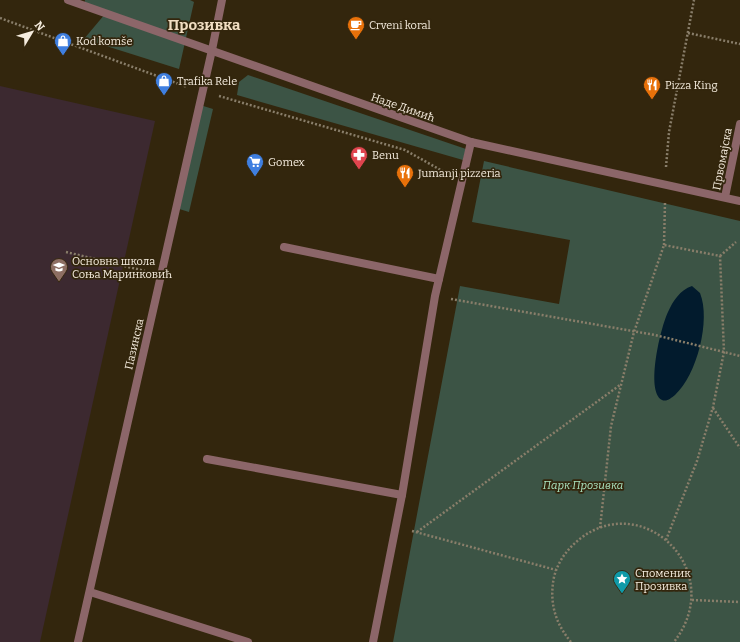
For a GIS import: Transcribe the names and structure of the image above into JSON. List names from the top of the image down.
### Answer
{
  "streets": {
    "street": ["Наде Димић", "Првомајска", "Пазинска"]
  },
  "crossings": [
    ["Наде Димић", "Првомајска"],
    ["Наде Димић", "Пазинска"]
  ],
  "districts": ["Прозивка"],
  "parks": ["Парк Прозивка"],
  "places": {
    "cafe": ["Crveni koral"],
    "shop": ["Kod komše", "Trafika Rele"],
    "restaurant": ["Pizza King", "Jumanji pizzeria"],
    "pharmacy": ["Benu"],
    "supermarket": ["Gomex"],
    "school or university": ["Основна школа Соња Маринковић"],
    "place": ["Споменик Прозивка"]
  },
  "north": "top right"
}
